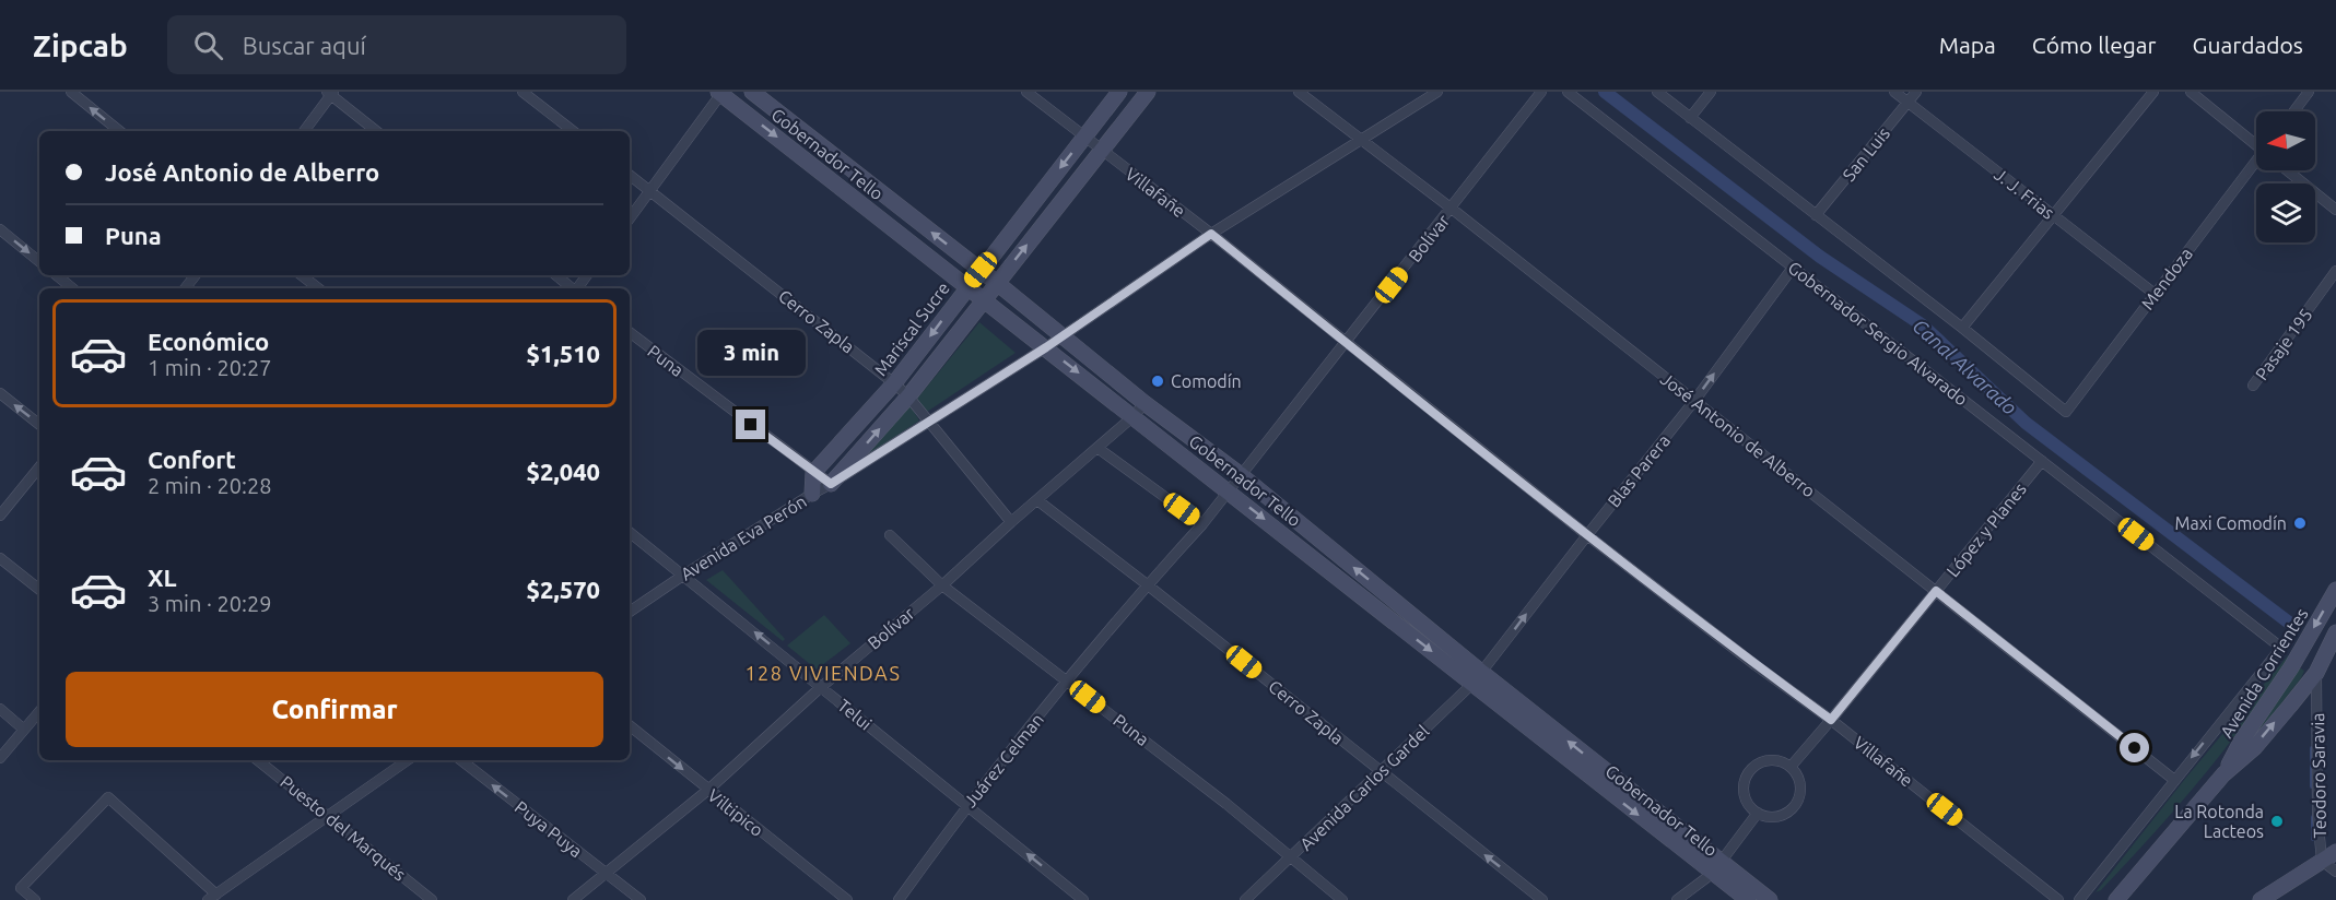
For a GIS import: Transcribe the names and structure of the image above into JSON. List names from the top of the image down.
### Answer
{
  "streets": {
    "street": [
      "Gobernador Tello",
      "San Luis",
      "Villafañe",
      "J. J. Frias",
      "Bolívar",
      "Mendoza",
      "Cerro Zapla",
      "Mariscal Sucre",
      "Gobernador Sergio Alvarado",
      "Pasaje 195",
      "Puna",
      "José Antonio de Alberro",
      "Blas Parera",
      "López y Planes",
      "Avenida Eva Perón",
      "Avenida Corrientes",
      "Telui",
      "Juárez Celman",
      "Teodoro Saravia",
      "Avenida Carlos Gardel",
      "Viltipico",
      "Puesto del Marqués",
      "Puya Puya"
    ]
  },
  "crossings": [
    ["Gobernador Tello", "Bolívar"],
    ["Gobernador Tello", "Mariscal Sucre"],
    ["Gobernador Tello", "Blas Parera"],
    ["Gobernador Tello", "Avenida Eva Perón"],
    ["Gobernador Tello", "Juárez Celman"],
    ["Gobernador Tello", "Avenida Carlos Gardel"],
    ["San Luis", "J. J. Frias"],
    ["Villafañe", "Bolívar"],
    ["Villafañe", "Mariscal Sucre"],
    ["Villafañe", "Blas Parera"],
    ["Villafañe", "López y Planes"],
    ["Villafañe", "Avenida Eva Perón"],
    ["J. J. Frias", "Mendoza"],
    ["Bolívar", "Cerro Zapla"],
    ["Bolívar", "Puna"],
    ["Bolívar", "José Antonio de Alberro"],
    ["Bolívar", "Telui"],
    ["Bolívar", "Juárez Celman"],
    ["Bolívar", "Viltipico"],
    ["Bolívar", "Puya Puya"],
    ["Cerro Zapla", "Mariscal Sucre"],
    ["Cerro Zapla", "Avenida Eva Perón"],
    ["Cerro Zapla", "Juárez Celman"],
    ["Cerro Zapla", "Avenida Carlos Gardel"],
    ["Mariscal Sucre", "Puna"],
    ["Gobernador Sergio Alvarado", "Blas Parera"],
    ["Gobernador Sergio Alvarado", "López y Planes"],
    ["Puna", "Avenida Eva Perón"],
    ["Puna", "Juárez Celman"],
    ["Puna", "Avenida Carlos Gardel"],
    ["José Antonio de Alberro", "Blas Parera"],
    ["José Antonio de Alberro", "López y Planes"],
    ["José Antonio de Alberro", "Avenida Eva Perón"],
    ["Blas Parera", "Avenida Carlos Gardel"],
    ["Avenida Eva Perón", "Telui"],
    ["Avenida Corrientes", "Teodoro Saravia"],
    ["Telui", "Juárez Celman"]
  ],
  "one_way": [
    "Blas Parera",
    "Telui",
    "Viltipico",
    "Puya Puya"
  ],
  "districts": ["128 VIVIENDAS"],
  "water": ["Canal Alvarado"],
  "places": ["Comodín", "Maxi Comodín", "La Rotonda Lacteos"],
  "north": "left",
  "page": {
    "header": "Zipcab",
    "search": "Buscar aquí",
    "nav": ["Mapa", "Cómo llegar", "Guardados"],
    "banner": ["José Antonio de Alberro", "Puna"],
    "list": [
      {
        "name": "Económico",
        "note": "1 min · 20:27",
        "value": "$1,510"
      },
      {
        "name": "Confort",
        "note": "2 min · 20:28",
        "value": "$2,040"
      },
      {
        "name": "XL",
        "note": "3 min · 20:29",
        "value": "$2,570"
      }
    ],
    "bubble": "3 min",
    "buttons": "Confirmar"
  }
}
